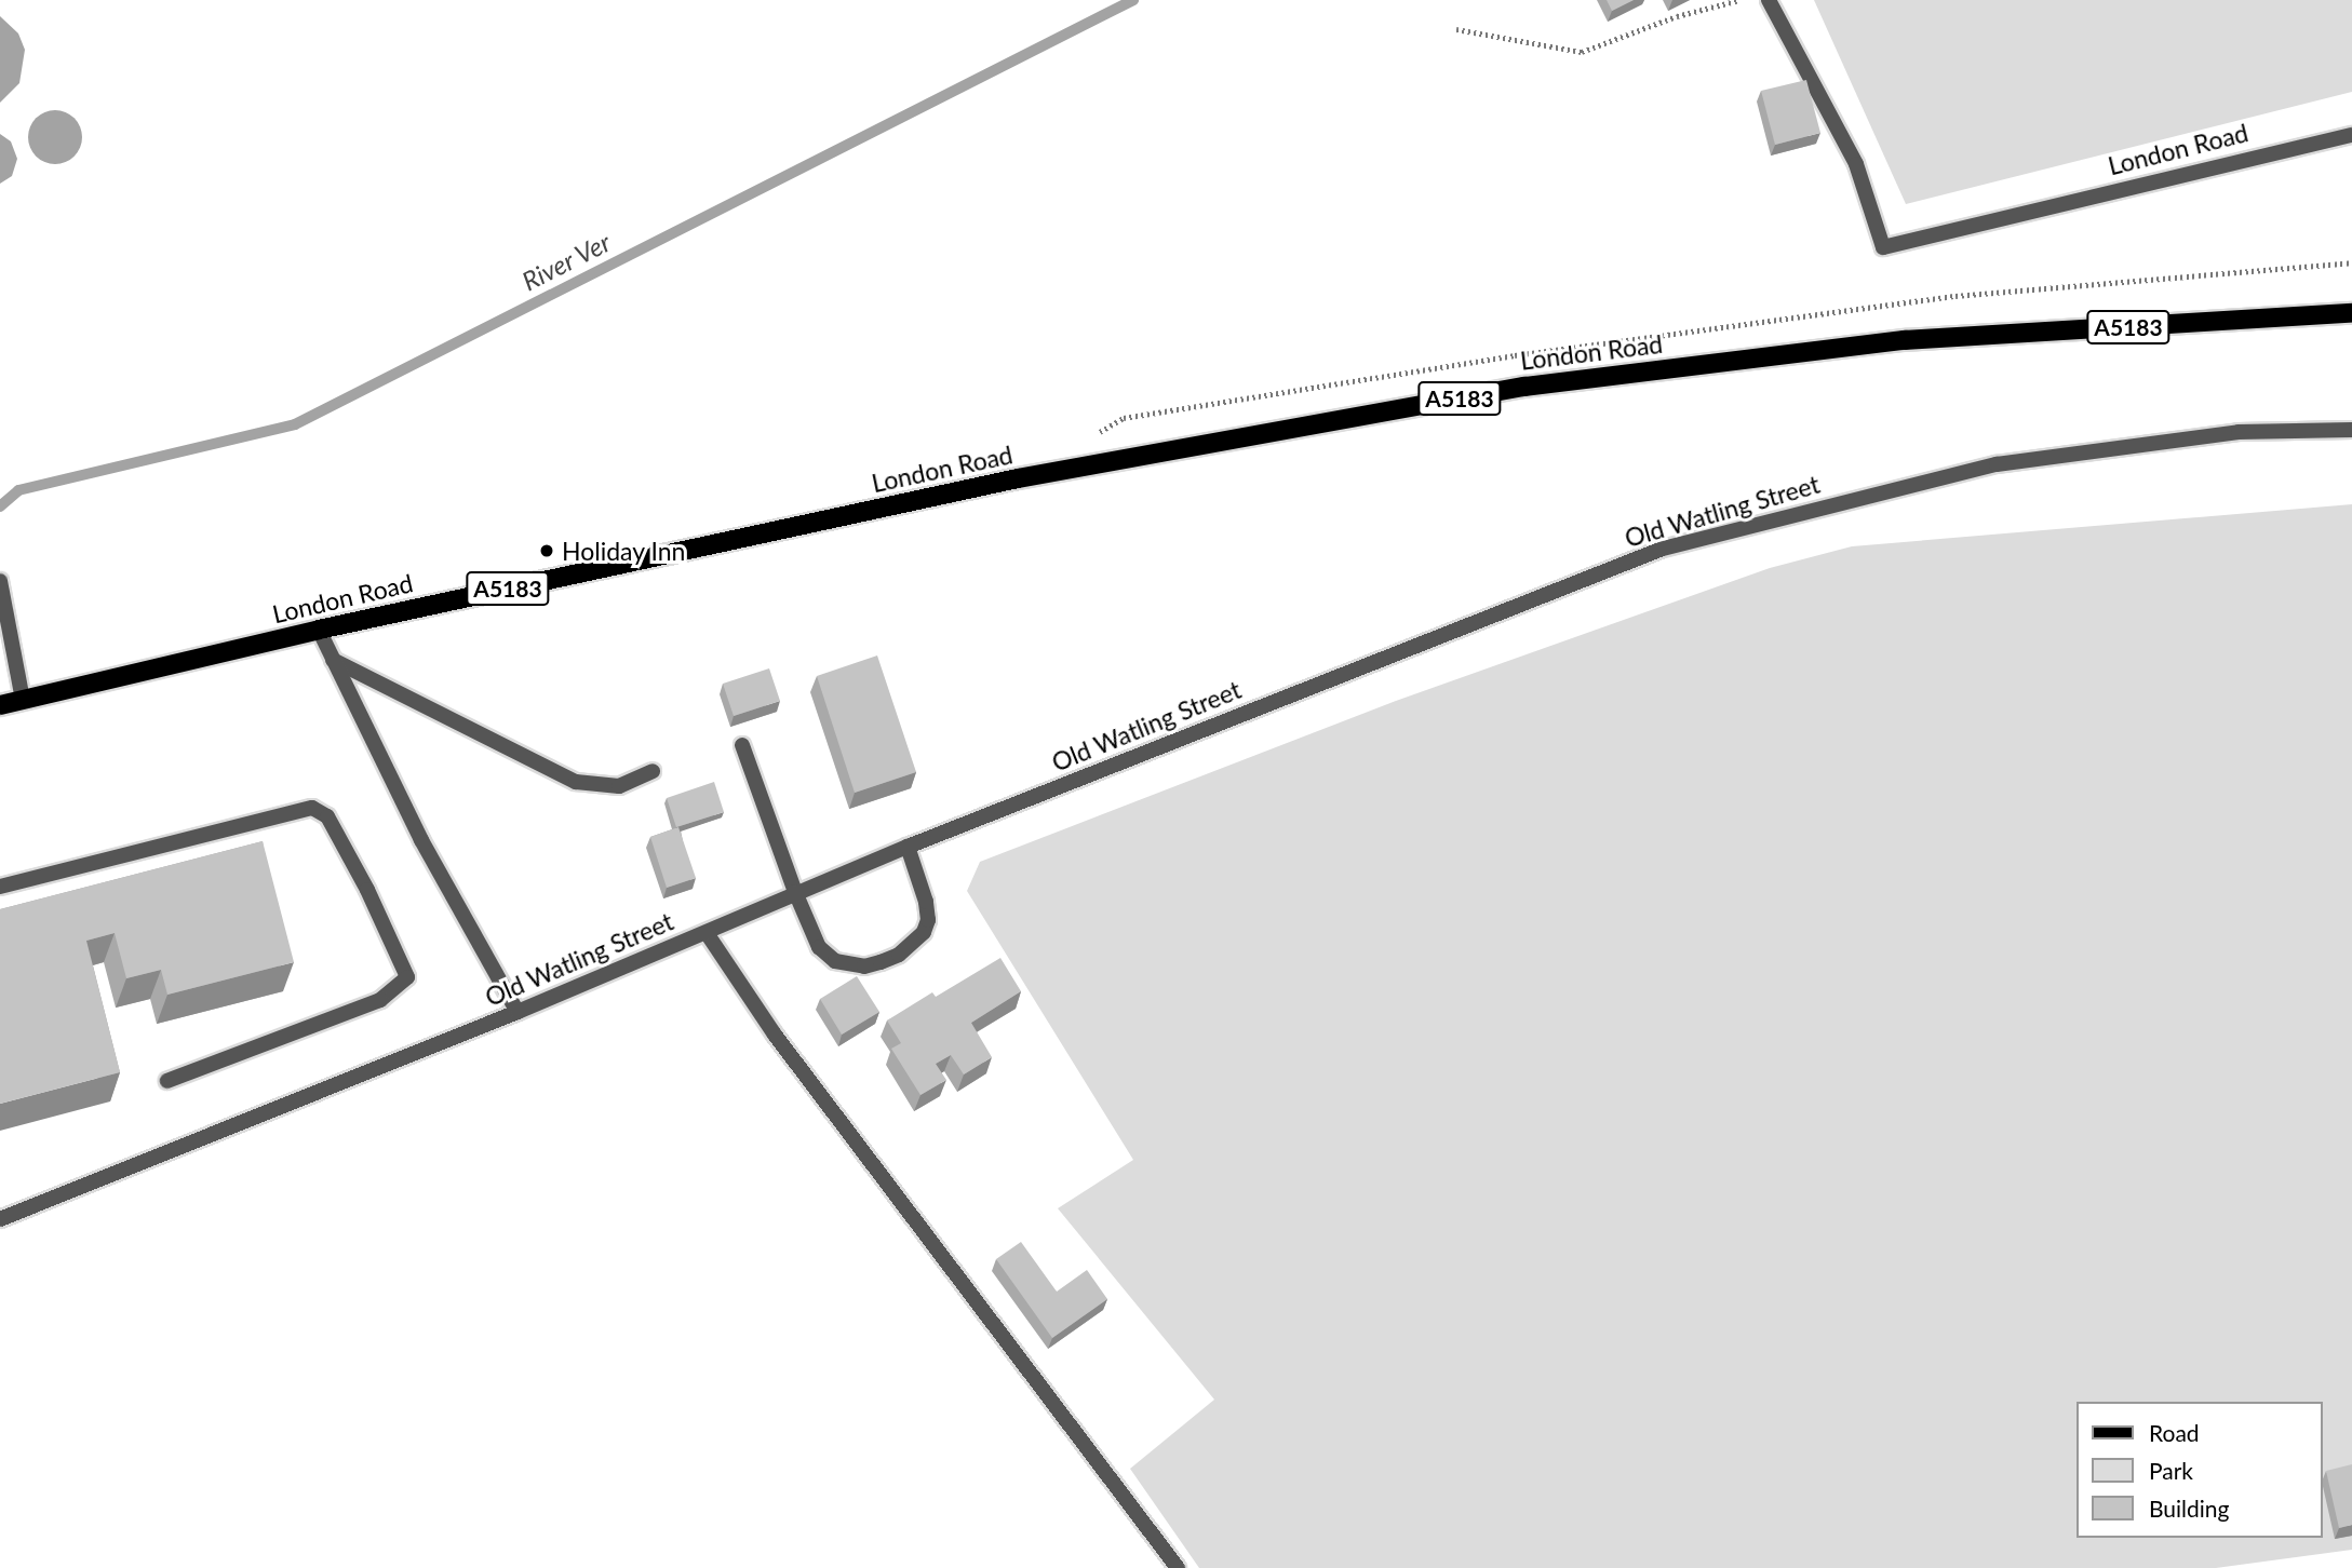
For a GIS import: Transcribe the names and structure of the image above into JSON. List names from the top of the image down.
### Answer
{
  "streets": {
    "main road": ["London Road", "A5183"],
    "street": ["Old Watling Street"]
  },
  "water": ["River Ver"],
  "places": ["Holiday Inn"],
  "legend": ["Road", "Park", "Building"]
}
